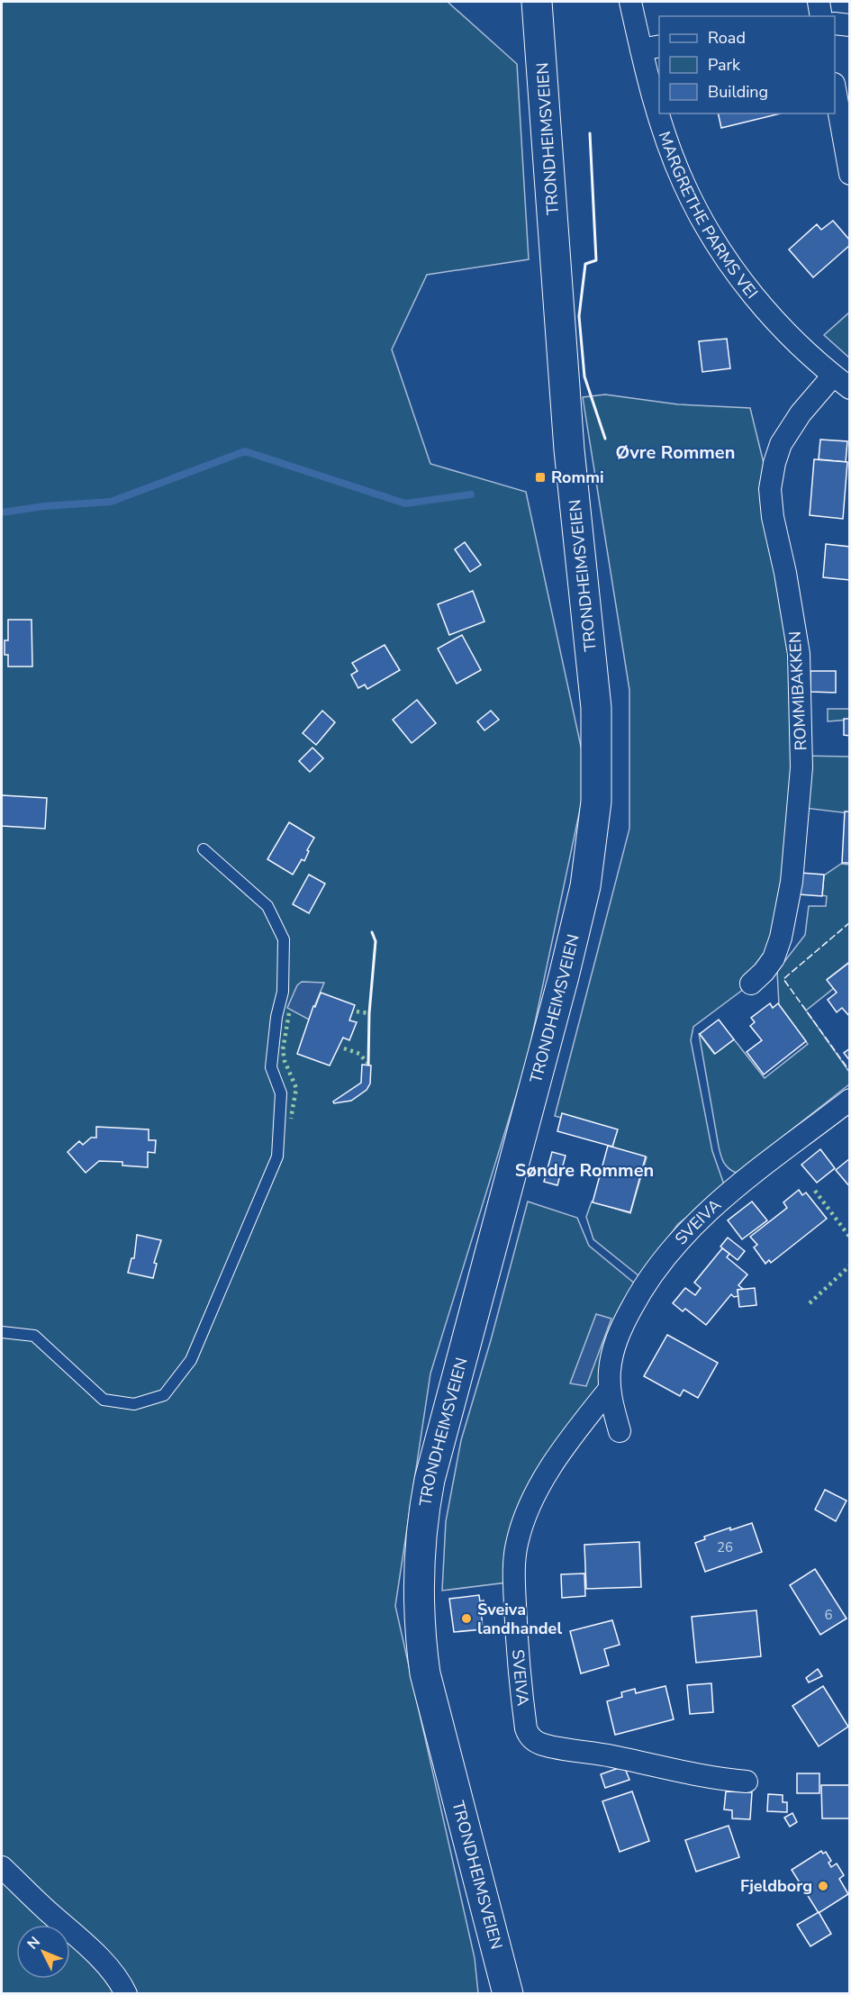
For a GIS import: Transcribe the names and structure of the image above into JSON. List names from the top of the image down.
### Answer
{
  "streets": {
    "highway": ["TRONDHEIMSVEIEN"],
    "street": ["MARGRETHE PARMS VEI", "ROMMIBAKKEN", "SVEIVA"]
  },
  "crossings": [
    ["MARGRETHE PARMS VEI", "ROMMIBAKKEN"]
  ],
  "districts": ["Øvre Rommen", "Søndre Rommen"],
  "places": {
    "transit": ["Rommi"],
    "other": ["Sveiva landhandel", "Fjeldborg"]
  },
  "house_numbers": ["26", "6"],
  "legend": ["Road", "Park", "Building"],
  "north": "top left"
}
